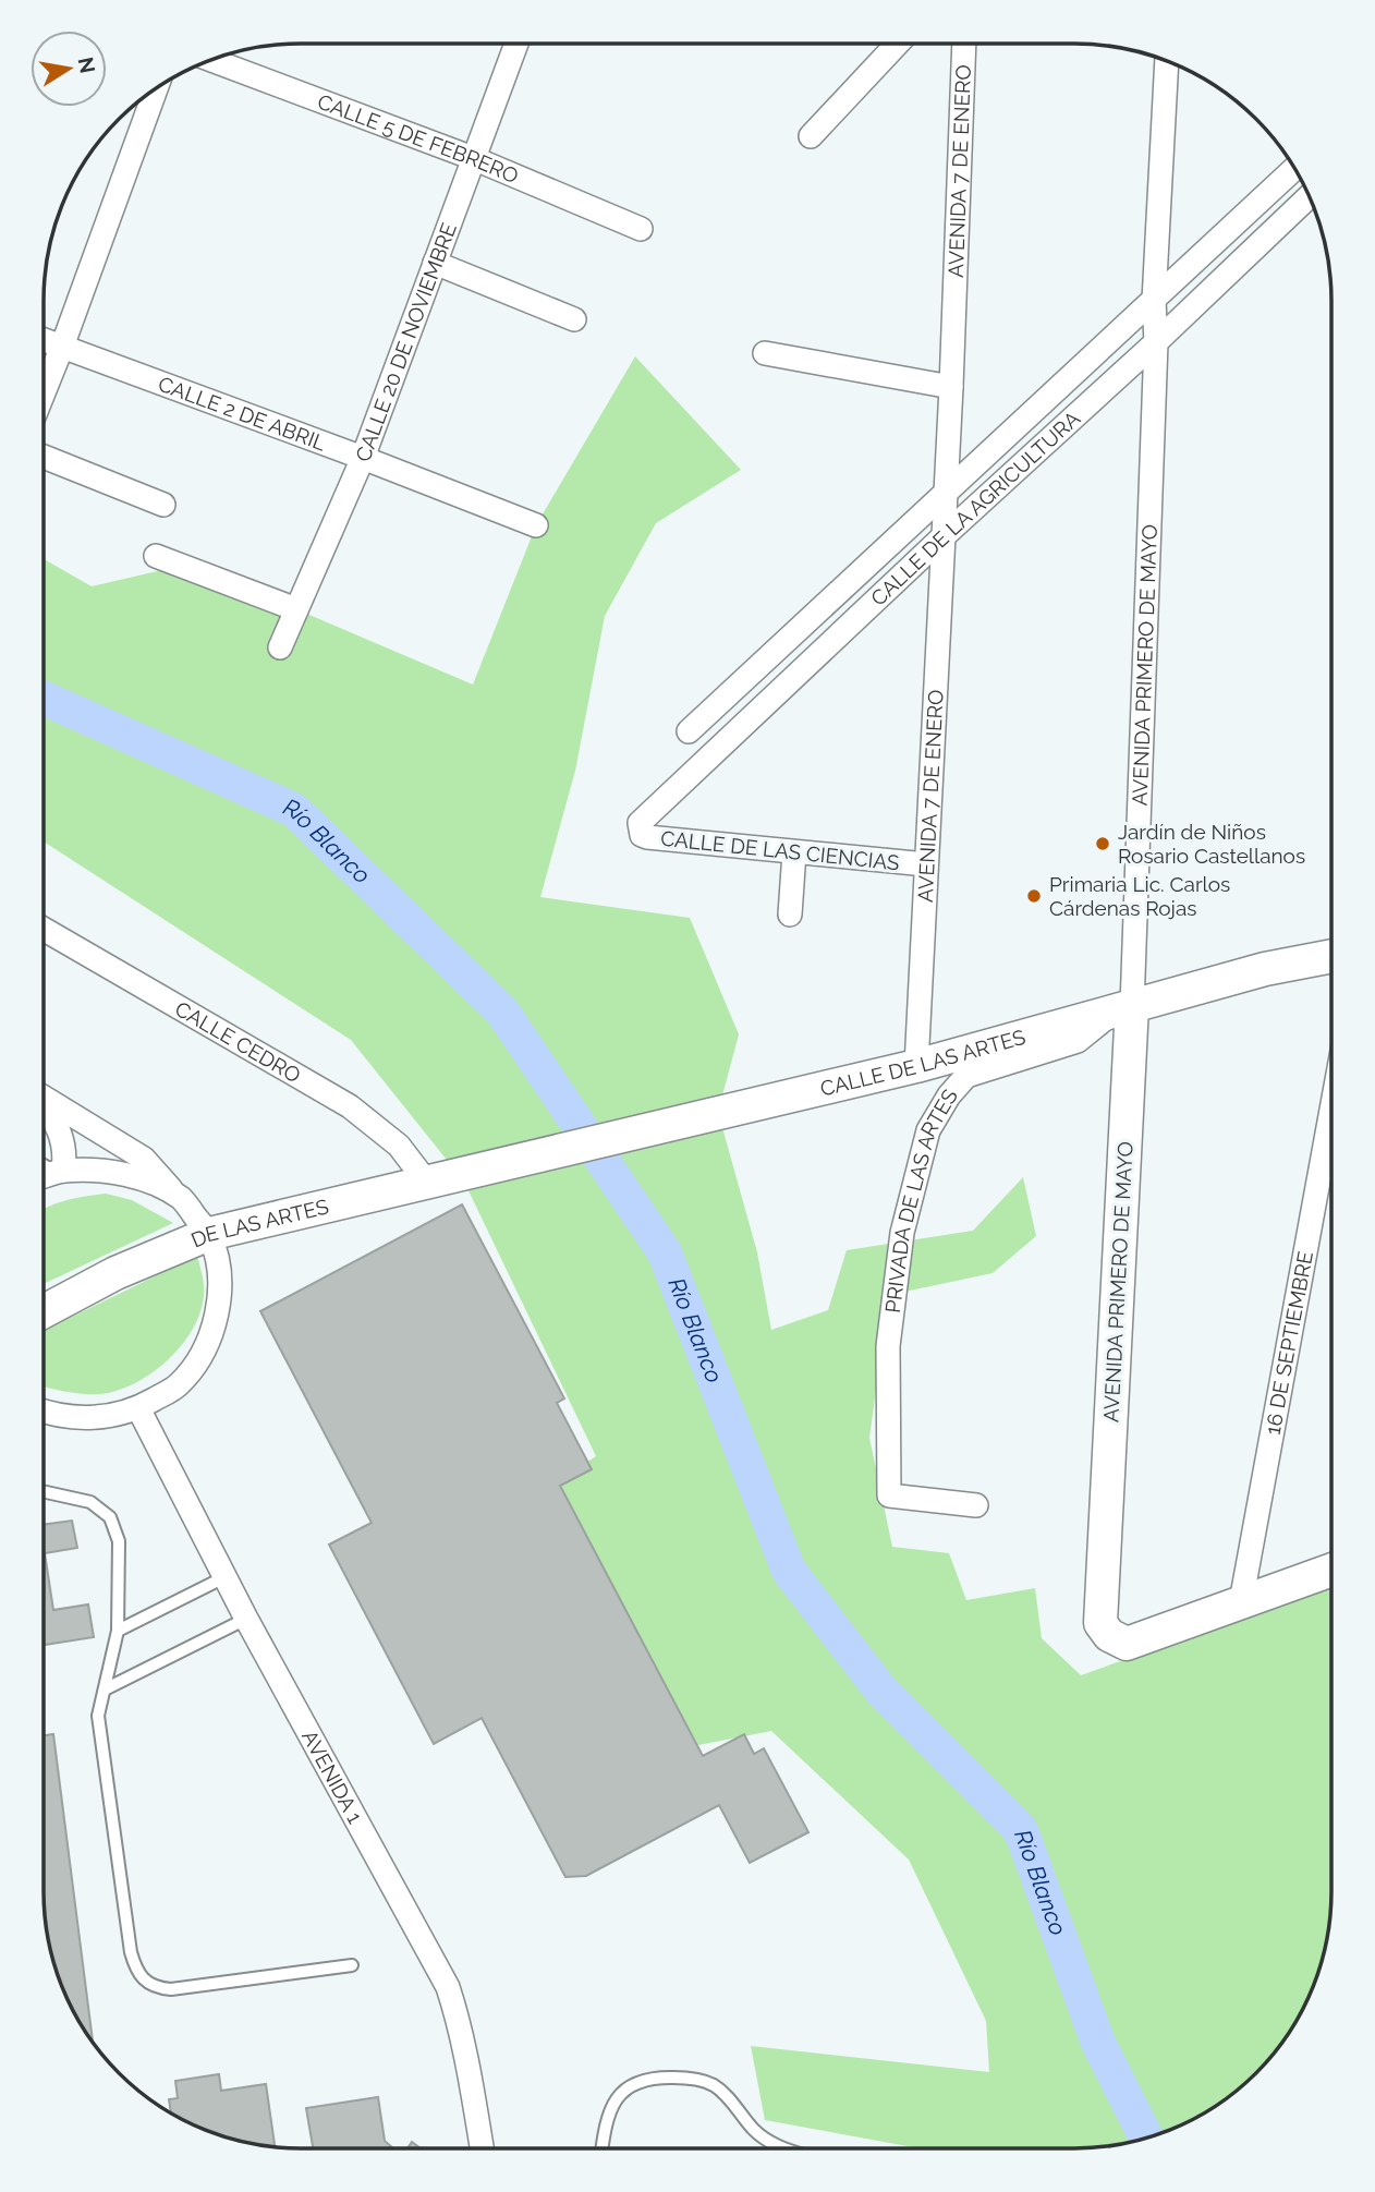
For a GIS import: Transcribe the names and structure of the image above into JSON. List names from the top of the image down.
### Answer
{
  "streets": {
    "street": [
      "CALLE 5 DE FEBRERO",
      "AVENIDA 7 DE ENERO",
      "CALLE 20 DE NOVIEMBRE",
      "CALLE 2 DE ABRIL",
      "CALLE DE LA AGRICULTURA",
      "AVENIDA PRIMERO DE MAYO",
      "CALLE DE LAS CIENCIAS",
      "CALLE CEDRO",
      "CALLE DE LAS ARTES",
      "PRIVADA DE LAS ARTES",
      "DE LAS ARTES",
      "16 DE SEPTIEMBRE",
      "AVENIDA 1"
    ]
  },
  "crossings": [
    ["CALLE 5 DE FEBRERO", "CALLE 20 DE NOVIEMBRE"],
    ["AVENIDA 7 DE ENERO", "CALLE DE LA AGRICULTURA"],
    ["AVENIDA 7 DE ENERO", "CALLE DE LAS CIENCIAS"],
    ["AVENIDA 7 DE ENERO", "CALLE DE LAS ARTES"],
    ["CALLE 20 DE NOVIEMBRE", "CALLE 2 DE ABRIL"],
    ["CALLE DE LA AGRICULTURA", "AVENIDA PRIMERO DE MAYO"],
    ["CALLE DE LA AGRICULTURA", "CALLE DE LAS CIENCIAS"],
    ["AVENIDA PRIMERO DE MAYO", "CALLE DE LAS ARTES"],
    ["AVENIDA PRIMERO DE MAYO", "PRIVADA DE LAS ARTES"],
    ["AVENIDA PRIMERO DE MAYO", "16 DE SEPTIEMBRE"],
    ["CALLE CEDRO", "DE LAS ARTES"],
    ["CALLE DE LAS ARTES", "PRIVADA DE LAS ARTES"],
    ["CALLE DE LAS ARTES", "DE LAS ARTES"]
  ],
  "water": ["Río Blanco"],
  "places": ["Jardín de Niños Rosario Castellanos", "Primaria Lic. Carlos Cárdenas Rojas"],
  "north": "right"
}
